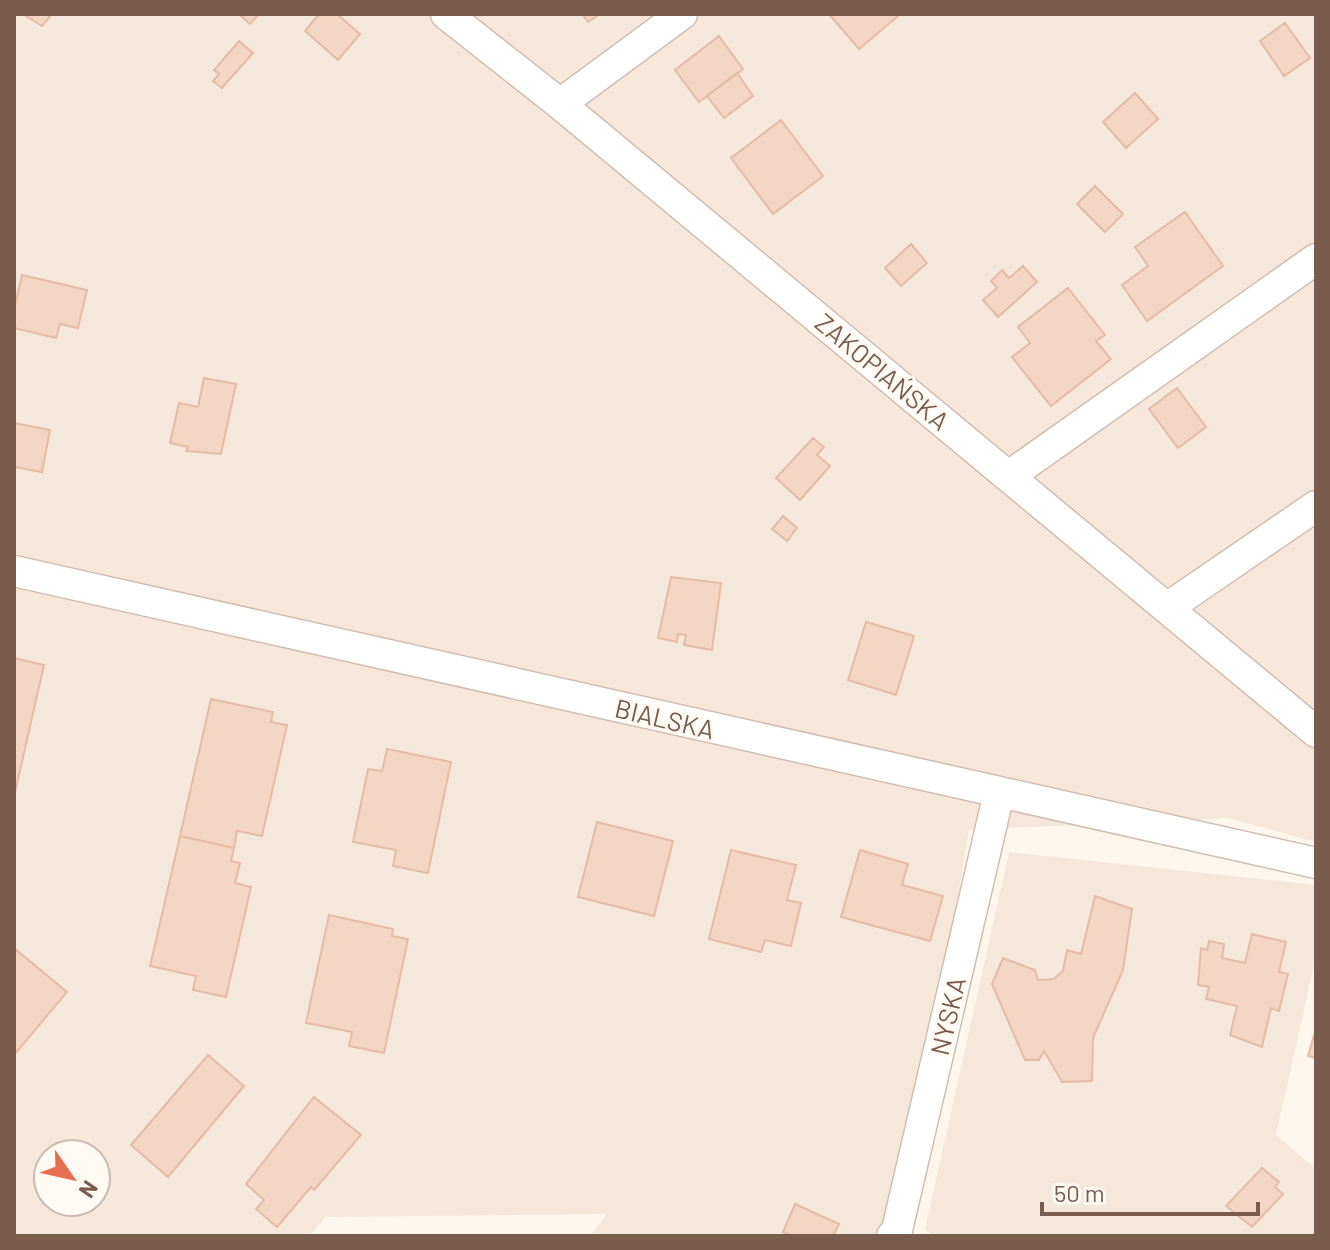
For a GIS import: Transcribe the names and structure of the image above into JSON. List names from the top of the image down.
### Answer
{
  "streets": {
    "street": ["ZAKOPIAŃSKA", "BIALSKA", "NYSKA"]
  },
  "crossings": [
    ["BIALSKA", "NYSKA"]
  ],
  "scale_bar": "50 m",
  "north": "bottom right"
}
